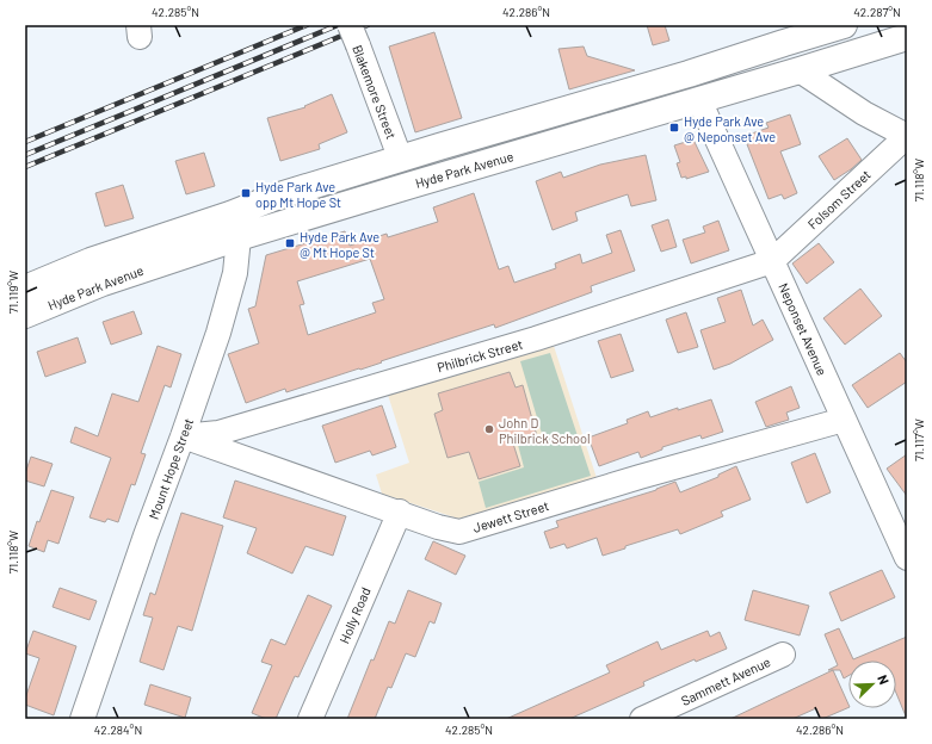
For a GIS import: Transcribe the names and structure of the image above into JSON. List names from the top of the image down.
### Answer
{
  "streets": {
    "main road": ["Hyde Park Avenue"],
    "street": [
      "Blakemore Street",
      "Folsom Street",
      "Neponset Avenue",
      "Philbrick Street",
      "Mount Hope Street",
      "Jewett Street",
      "Holly Road",
      "Sammett Avenue"
    ]
  },
  "crossings": [
    ["Blakemore Street", "Hyde Park Avenue"],
    ["Hyde Park Avenue", "Neponset Avenue"],
    ["Hyde Park Avenue", "Mount Hope Street"],
    ["Folsom Street", "Neponset Avenue"],
    ["Folsom Street", "Philbrick Street"],
    ["Neponset Avenue", "Philbrick Street"],
    ["Neponset Avenue", "Jewett Street"],
    ["Philbrick Street", "Mount Hope Street"],
    ["Philbrick Street", "Jewett Street"],
    ["Mount Hope Street", "Jewett Street"],
    ["Jewett Street", "Holly Road"]
  ],
  "places": {
    "transit": ["Hyde Park Ave @ Neponset Ave", "Hyde Park Ave opp Mt Hope St", "Hyde Park Ave @ Mt Hope St"],
    "other": ["John D Philbrick School"]
  },
  "north": "top right",
  "coordinates": [
    "42.285°N",
    "42.286°N",
    "42.287°N",
    "71.118°W",
    "71.119°W",
    "71.117°W",
    "42.284°N"
  ]
}
